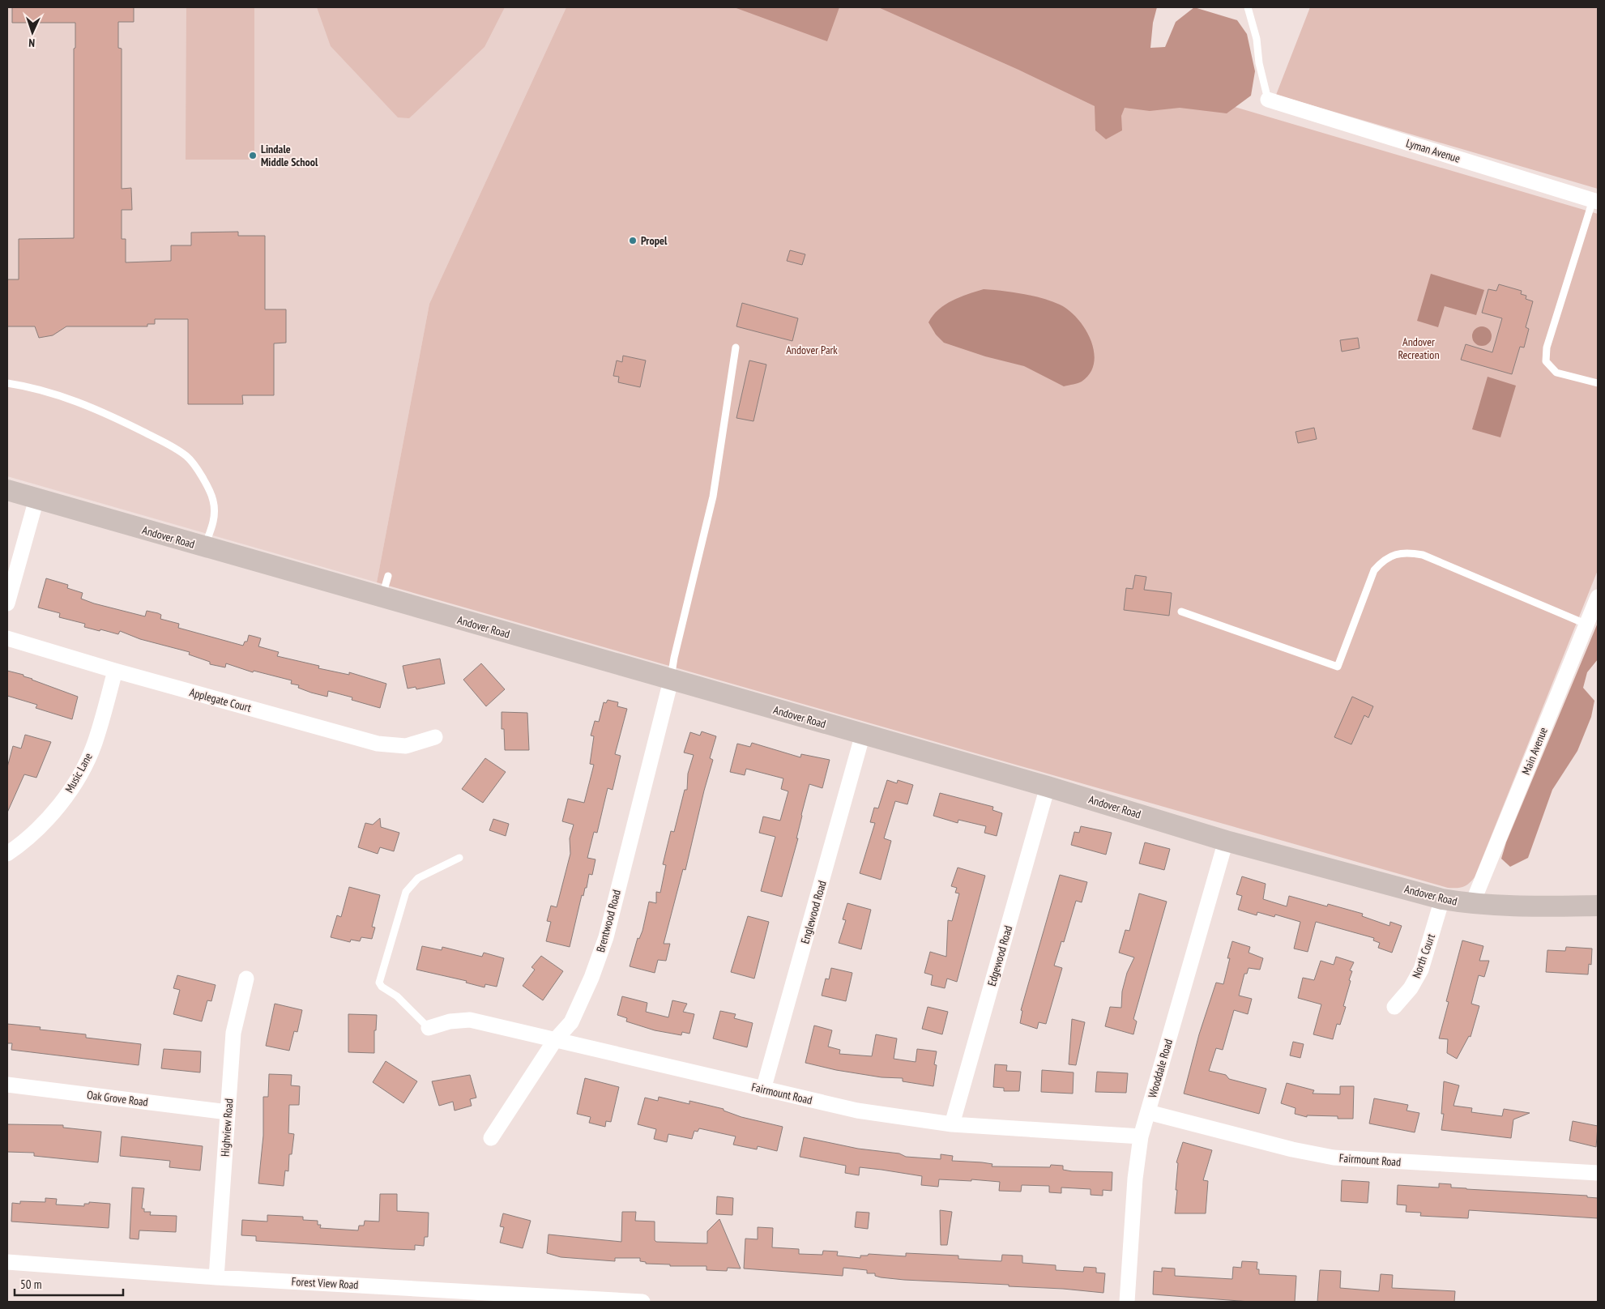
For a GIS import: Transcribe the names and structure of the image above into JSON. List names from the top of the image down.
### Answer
{
  "streets": {
    "street": [
      "Lyman Avenue",
      "Andover Road",
      "Applegate Court",
      "Main Avenue",
      "Music Lane",
      "Englewood Road",
      "Brentwood Road",
      "Edgewood Road",
      "North Court",
      "Wooddale Road",
      "Fairmount Road",
      "Oak Grove Road",
      "Highview Road",
      "Forest View Road"
    ]
  },
  "crossings": [
    ["Andover Road", "Main Avenue"],
    ["Andover Road", "Englewood Road"],
    ["Andover Road", "Brentwood Road"],
    ["Andover Road", "Edgewood Road"],
    ["Andover Road", "North Court"],
    ["Andover Road", "Wooddale Road"],
    ["Applegate Court", "Music Lane"],
    ["Englewood Road", "Fairmount Road"],
    ["Brentwood Road", "Fairmount Road"],
    ["Edgewood Road", "Fairmount Road"],
    ["Wooddale Road", "Fairmount Road"],
    ["Oak Grove Road", "Highview Road"],
    ["Highview Road", "Forest View Road"]
  ],
  "parks": ["Andover Recreation", "Andover Park"],
  "places": ["Lindale Middle School", "Propel"],
  "scale_bar": "50 m",
  "north": "bottom"
}
